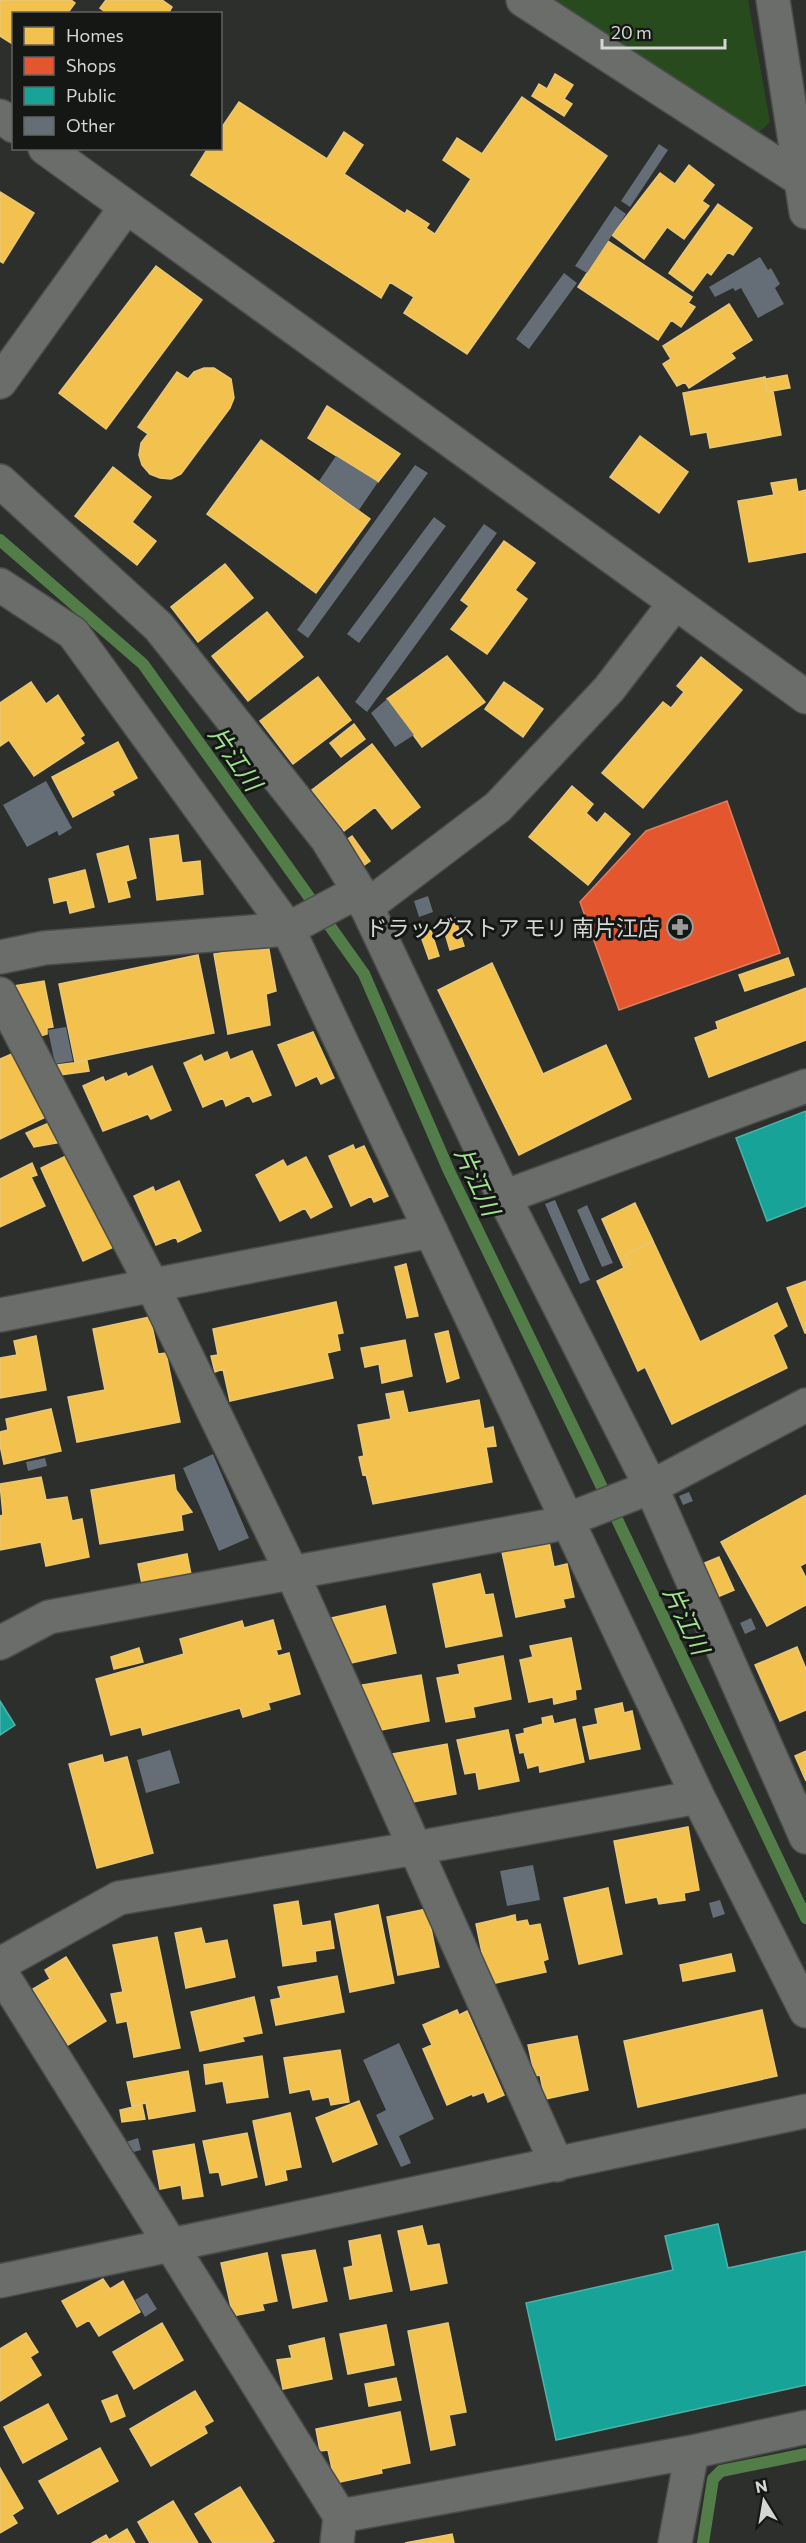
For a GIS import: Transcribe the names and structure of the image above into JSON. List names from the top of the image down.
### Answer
{
  "water": ["片江川"],
  "places": {
    "pharmacy": ["ドラッグストア モリ 南片江店"]
  },
  "legend": [
    "Homes",
    "Shops",
    "Public",
    "Other"
  ],
  "scale_bar": "20 m",
  "north": "top"
}
